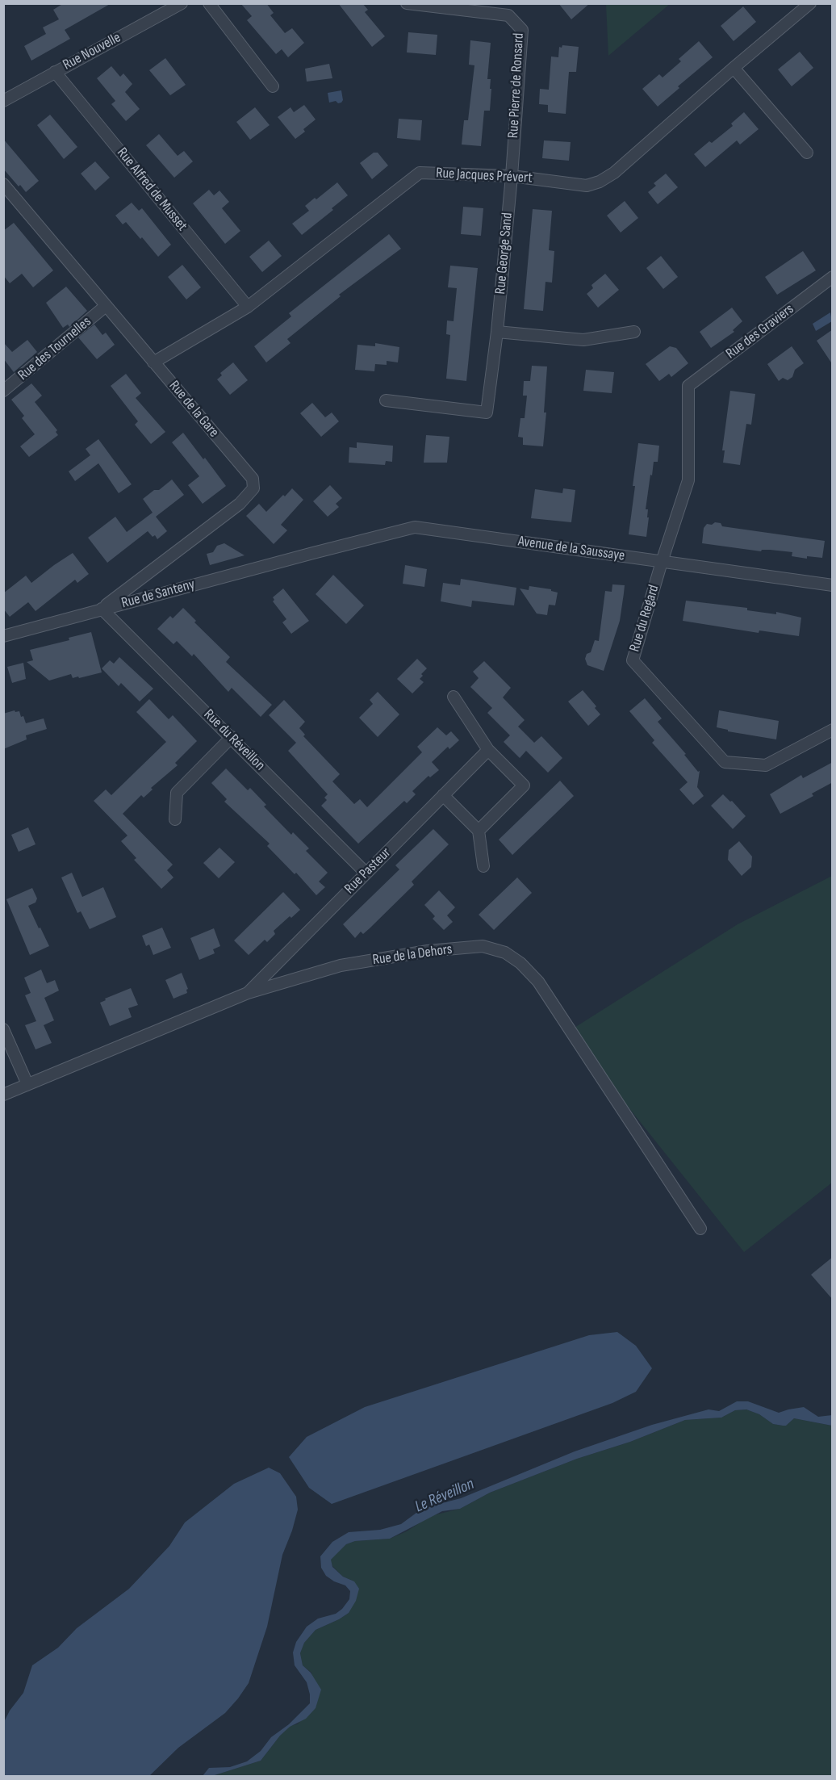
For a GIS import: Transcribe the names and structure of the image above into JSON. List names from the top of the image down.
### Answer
{
  "streets": {
    "street": [
      "Rue Nouvelle",
      "Rue Pierre de Ronsard",
      "Rue Jacques Prévert",
      "Rue Alfred de Musset",
      "Rue George Sand",
      "Rue des Graviers",
      "Rue des Tournelles",
      "Rue de la Gare",
      "Avenue de la Saussaye",
      "Rue de Santeny",
      "Rue du Regard",
      "Rue du Réveillon",
      "Rue Pasteur",
      "Rue de la Dehors"
    ]
  },
  "crossings": [
    ["Rue Nouvelle", "Rue Alfred de Musset"],
    ["Rue Pierre de Ronsard", "Rue Jacques Prévert"],
    ["Rue Pierre de Ronsard", "Rue George Sand"],
    ["Rue Jacques Prévert", "Rue Alfred de Musset"],
    ["Rue Jacques Prévert", "Rue George Sand"],
    ["Rue Jacques Prévert", "Rue de la Gare"],
    ["Rue des Graviers", "Rue du Regard"],
    ["Rue des Tournelles", "Rue de la Gare"],
    ["Rue de la Gare", "Rue de Santeny"],
    ["Rue de la Gare", "Rue du Réveillon"],
    ["Avenue de la Saussaye", "Rue de Santeny"],
    ["Avenue de la Saussaye", "Rue du Regard"],
    ["Rue de Santeny", "Rue du Réveillon"],
    ["Rue du Réveillon", "Rue Pasteur"],
    ["Rue Pasteur", "Rue de la Dehors"]
  ],
  "water": ["Le Réveillon"]
}
